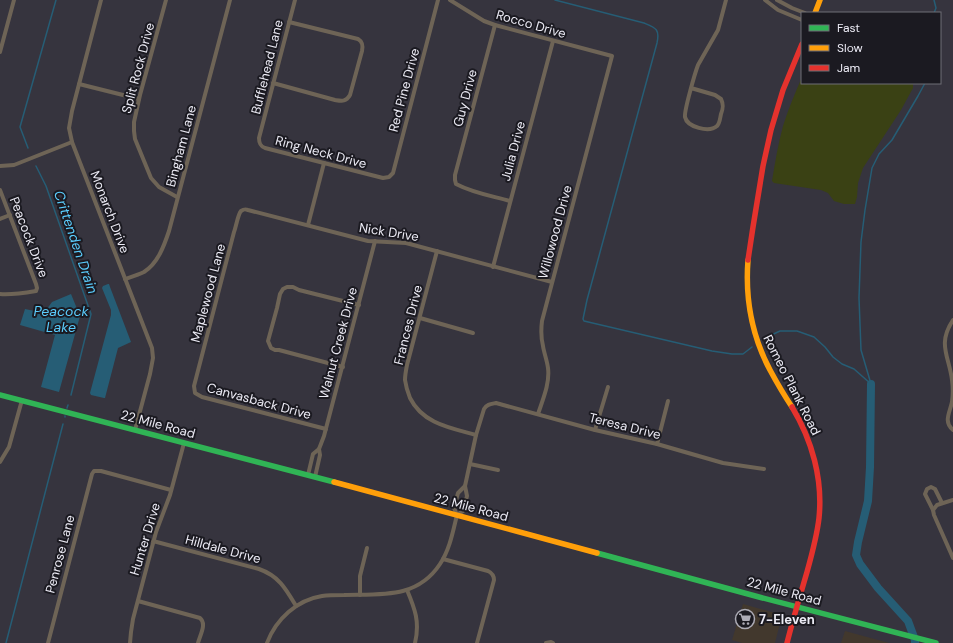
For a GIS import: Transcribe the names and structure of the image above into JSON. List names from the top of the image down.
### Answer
{
  "streets": {
    "street": [
      "Rocco Drive",
      "Bufflehead Lane",
      "Split Rock Drive",
      "Red Pine Drive",
      "Guy Drive",
      "Bingham Lane",
      "Julia Drive",
      "Ring Neck Drive",
      "Monarch Drive",
      "Nick Drive",
      "Willowood Drive",
      "Peacock Drive",
      "Maplewood Lane",
      "Frances Drive",
      "Walnut Creek Drive",
      "Romeo Plank Road",
      "Canvasback Drive",
      "22 Mile Road",
      "Teresa Drive",
      "Hunter Drive",
      "Hilldale Drive",
      "Penrose Lane"
    ]
  },
  "crossings": [
    ["Rocco Drive", "Guy Drive"],
    ["Rocco Drive", "Julia Drive"],
    ["Rocco Drive", "Willowood Drive"],
    ["Bufflehead Lane", "Ring Neck Drive"],
    ["Split Rock Drive", "Bingham Lane"],
    ["Red Pine Drive", "Ring Neck Drive"],
    ["Guy Drive", "Julia Drive"],
    ["Bingham Lane", "Monarch Drive"],
    ["Julia Drive", "Nick Drive"],
    ["Monarch Drive", "22 Mile Road"],
    ["Nick Drive", "Willowood Drive"],
    ["Nick Drive", "Maplewood Lane"],
    ["Nick Drive", "Frances Drive"],
    ["Nick Drive", "Walnut Creek Drive"],
    ["Willowood Drive", "Teresa Drive"],
    ["Maplewood Lane", "Canvasback Drive"],
    ["Frances Drive", "Teresa Drive"],
    ["Walnut Creek Drive", "Canvasback Drive"],
    ["Walnut Creek Drive", "22 Mile Road"],
    ["Romeo Plank Road", "22 Mile Road"],
    ["22 Mile Road", "Hunter Drive"],
    ["Hunter Drive", "Hilldale Drive"],
    ["Hunter Drive", "Penrose Lane"]
  ],
  "water": ["Crittenden Drain", "Peacock Lake"],
  "places": {
    "supermarket": ["7-Eleven"]
  },
  "legend": ["Fast", "Slow", "Jam"]
}
